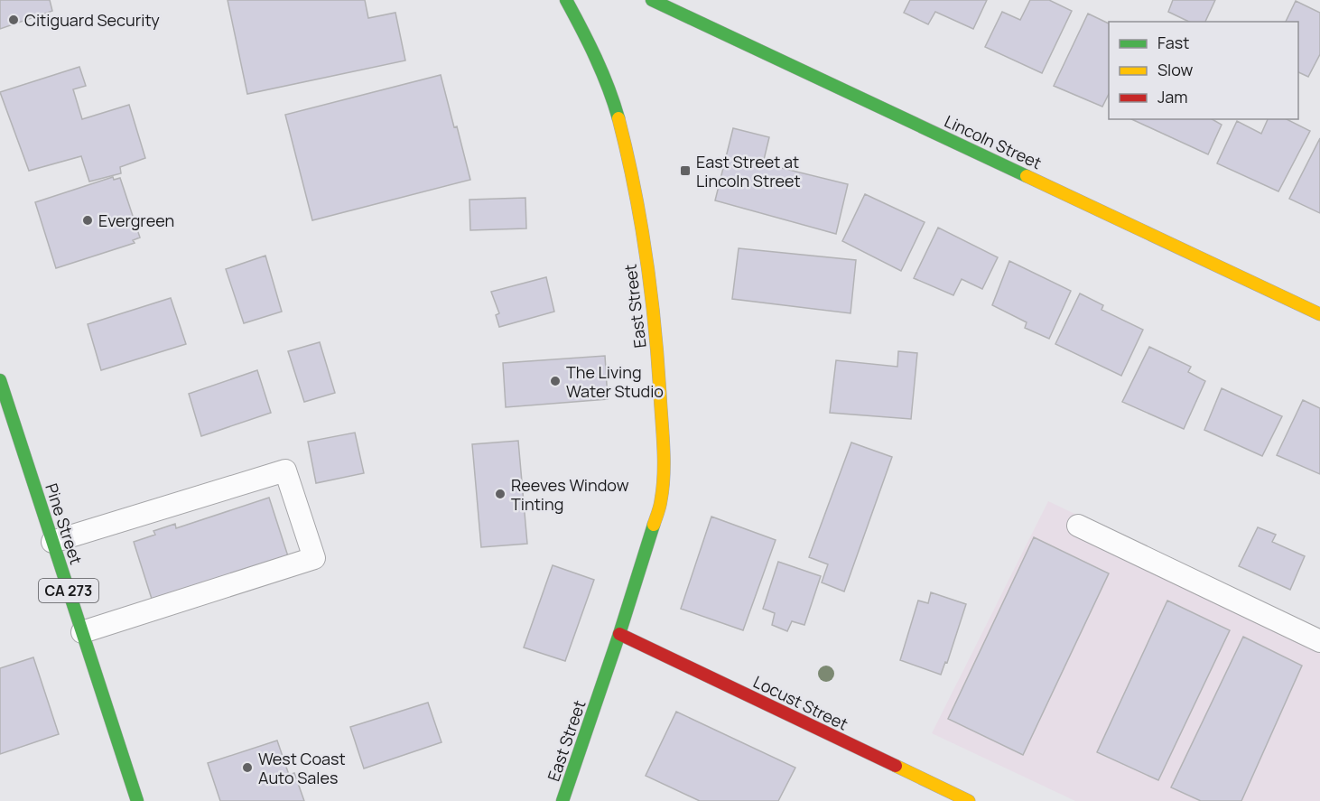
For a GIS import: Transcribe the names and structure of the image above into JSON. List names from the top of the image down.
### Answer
{
  "streets": {
    "street": [
      "Lincoln Street",
      "East Street",
      "Pine Street",
      "CA 273",
      "Locust Street"
    ]
  },
  "crossings": [
    ["East Street", "Locust Street"]
  ],
  "places": {
    "other": [
      "Citiguard Security",
      "Evergreen",
      "The Living Water Studio",
      "Reeves Window Tinting",
      "West Coast Auto Sales"
    ],
    "transit": ["East Street at Lincoln Street"]
  },
  "legend": ["Fast", "Slow", "Jam"]
}
